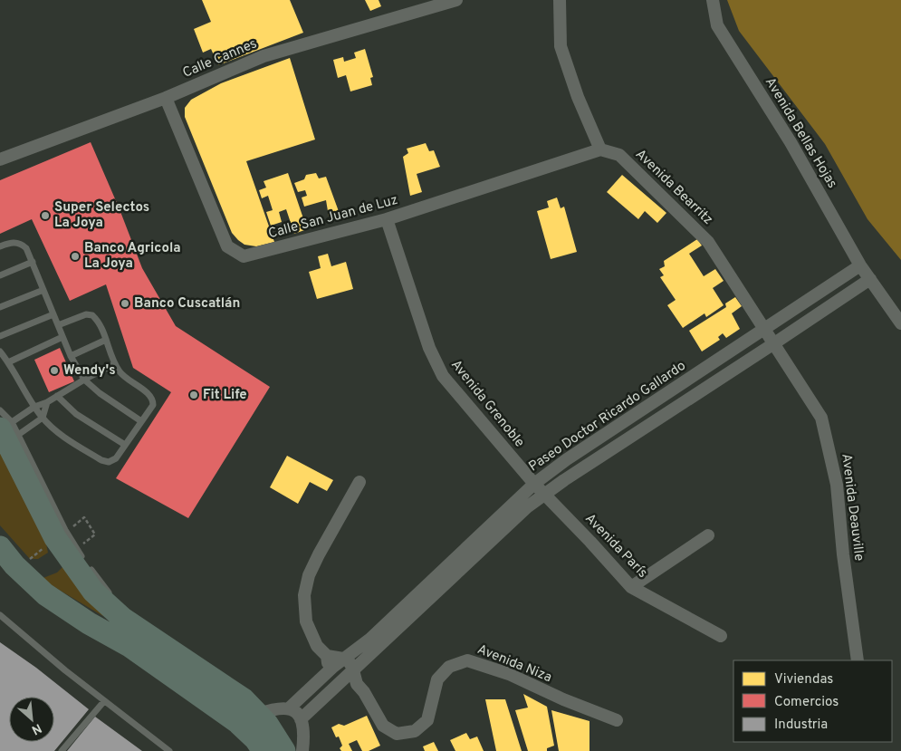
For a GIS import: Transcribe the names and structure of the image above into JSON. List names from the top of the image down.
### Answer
{
  "streets": {
    "street": [
      "Calle Cannes",
      "Avenida Bellas Hojas",
      "Avenida Bearritz",
      "Calle San Juan de Luz",
      "Avenida Grenoble",
      "Paseo Doctor Ricardo Gallardo",
      "Avenida Deauville",
      "Avenida París",
      "Avenida Niza"
    ]
  },
  "crossings": [
    ["Calle Cannes", "Calle San Juan de Luz"],
    ["Avenida Bellas Hojas", "Paseo Doctor Ricardo Gallardo"],
    ["Avenida Bearritz", "Calle San Juan de Luz"],
    ["Avenida Bearritz", "Paseo Doctor Ricardo Gallardo"],
    ["Avenida Bearritz", "Avenida Deauville"],
    ["Calle San Juan de Luz", "Avenida Grenoble"],
    ["Avenida Grenoble", "Paseo Doctor Ricardo Gallardo"],
    ["Avenida Grenoble", "Avenida París"],
    ["Paseo Doctor Ricardo Gallardo", "Avenida Deauville"],
    ["Paseo Doctor Ricardo Gallardo", "Avenida París"],
    ["Paseo Doctor Ricardo Gallardo", "Avenida Niza"]
  ],
  "places": [
    "Super Selectos La Joya",
    "Banco Agricola La Joya",
    "Banco Cuscatlán",
    "Wendy's",
    "Fit Life"
  ],
  "legend": ["Viviendas", "Comercios", "Industria"],
  "north": "bottom right"
}
